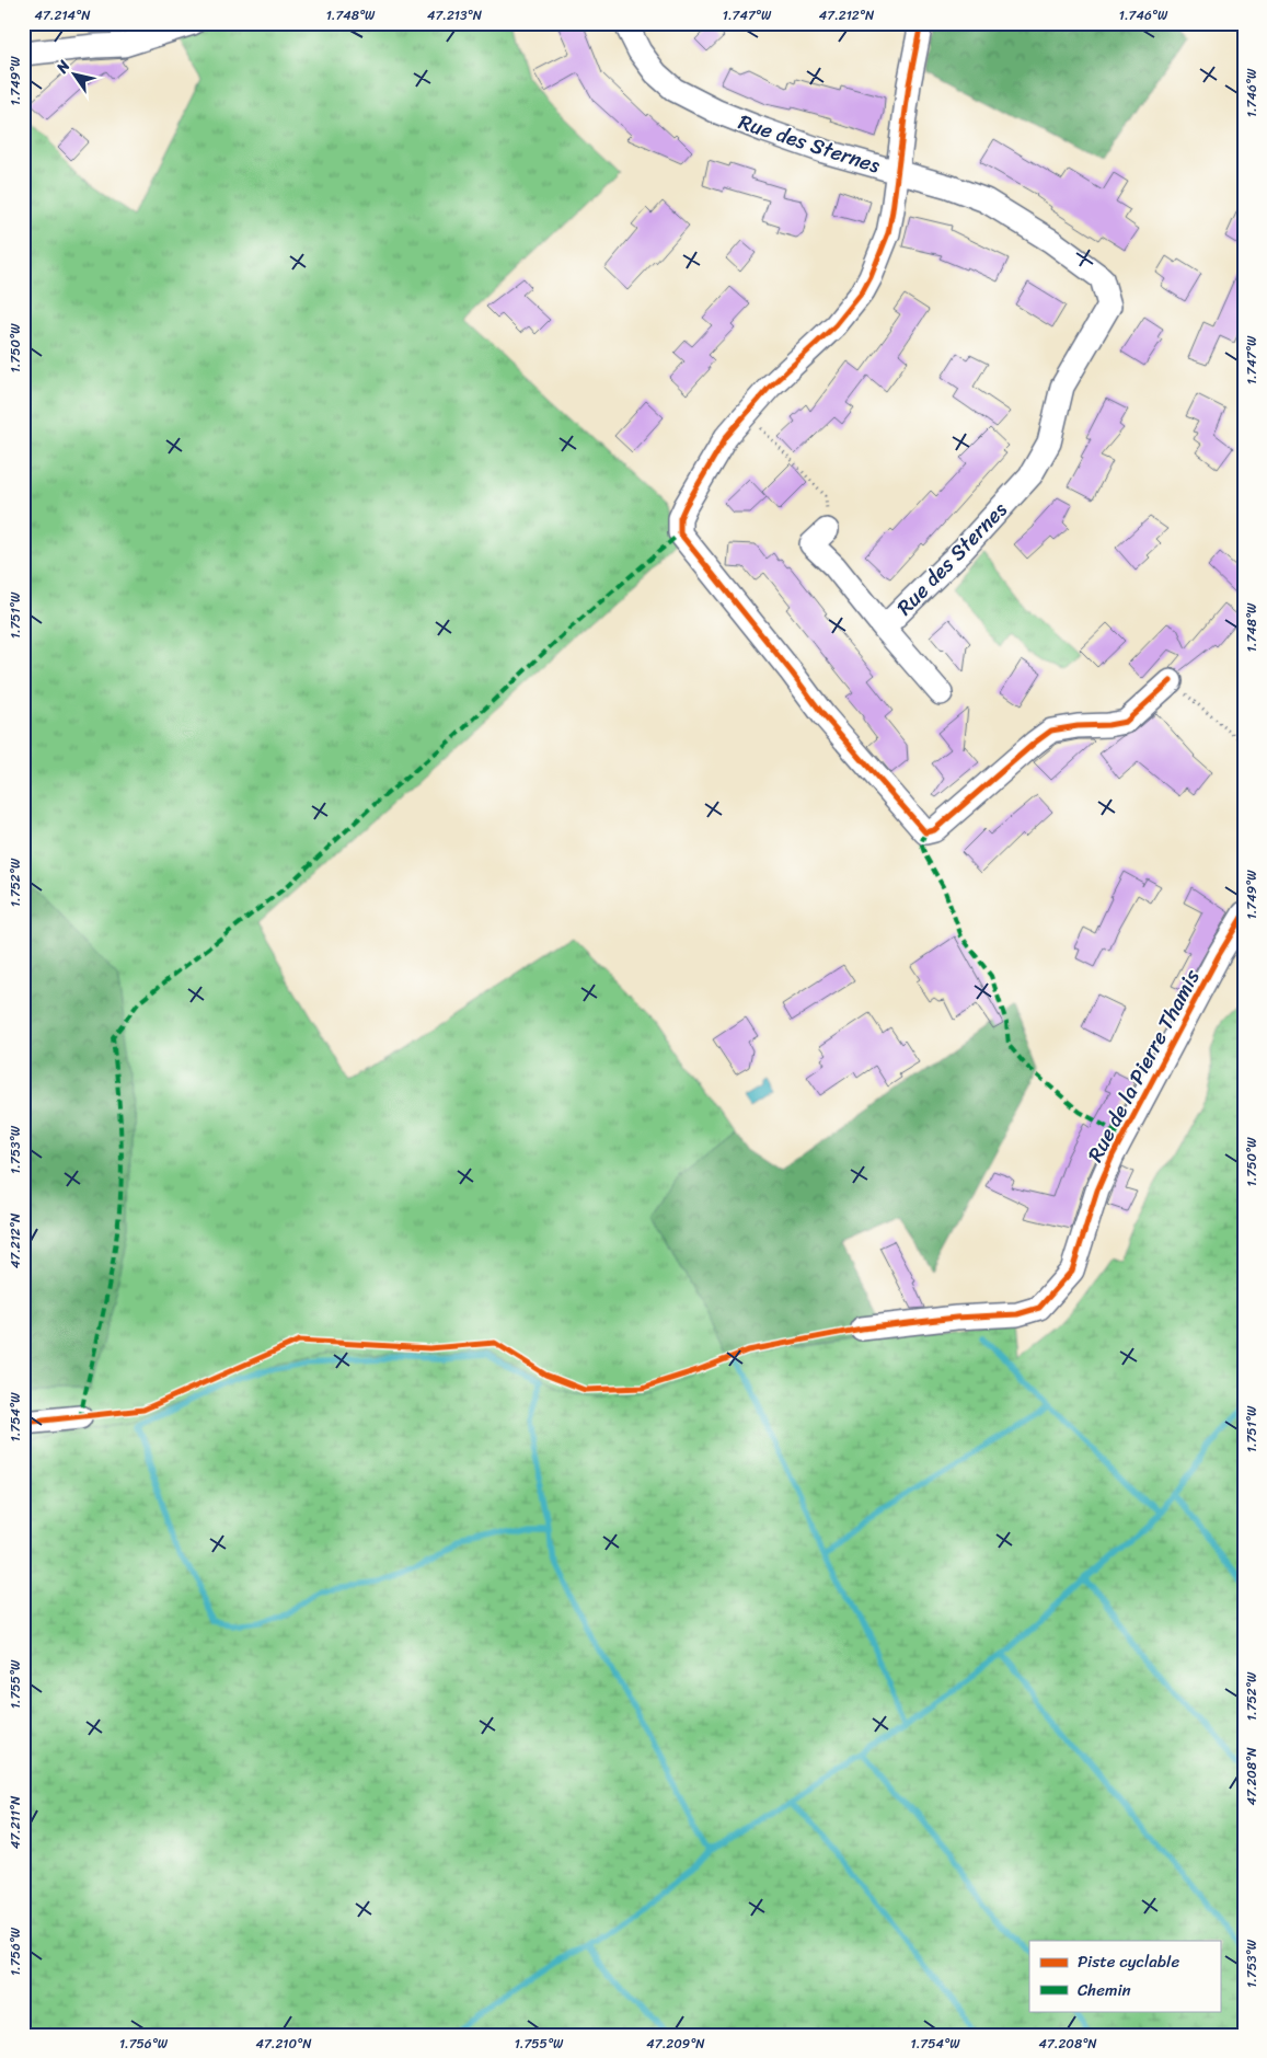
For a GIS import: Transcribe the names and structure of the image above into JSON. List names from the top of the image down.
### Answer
{
  "streets": {
    "street": ["Rue des Sternes", "Rue de la Pierre Thamis"]
  },
  "legend": ["Piste cyclable", "Chemin"],
  "north": "top left",
  "coordinates": [
    "47.214°N",
    "1.748°W",
    "47.213°N",
    "1.747°W",
    "47.212°N",
    "1.746°W",
    "1.749°W",
    "1.750°W",
    "1.751°W",
    "1.752°W",
    "1.753°W",
    "1.754°W",
    "1.755°W",
    "47.208°N",
    "47.211°N",
    "1.756°W",
    "47.210°N",
    "47.209°N"
  ]
}
